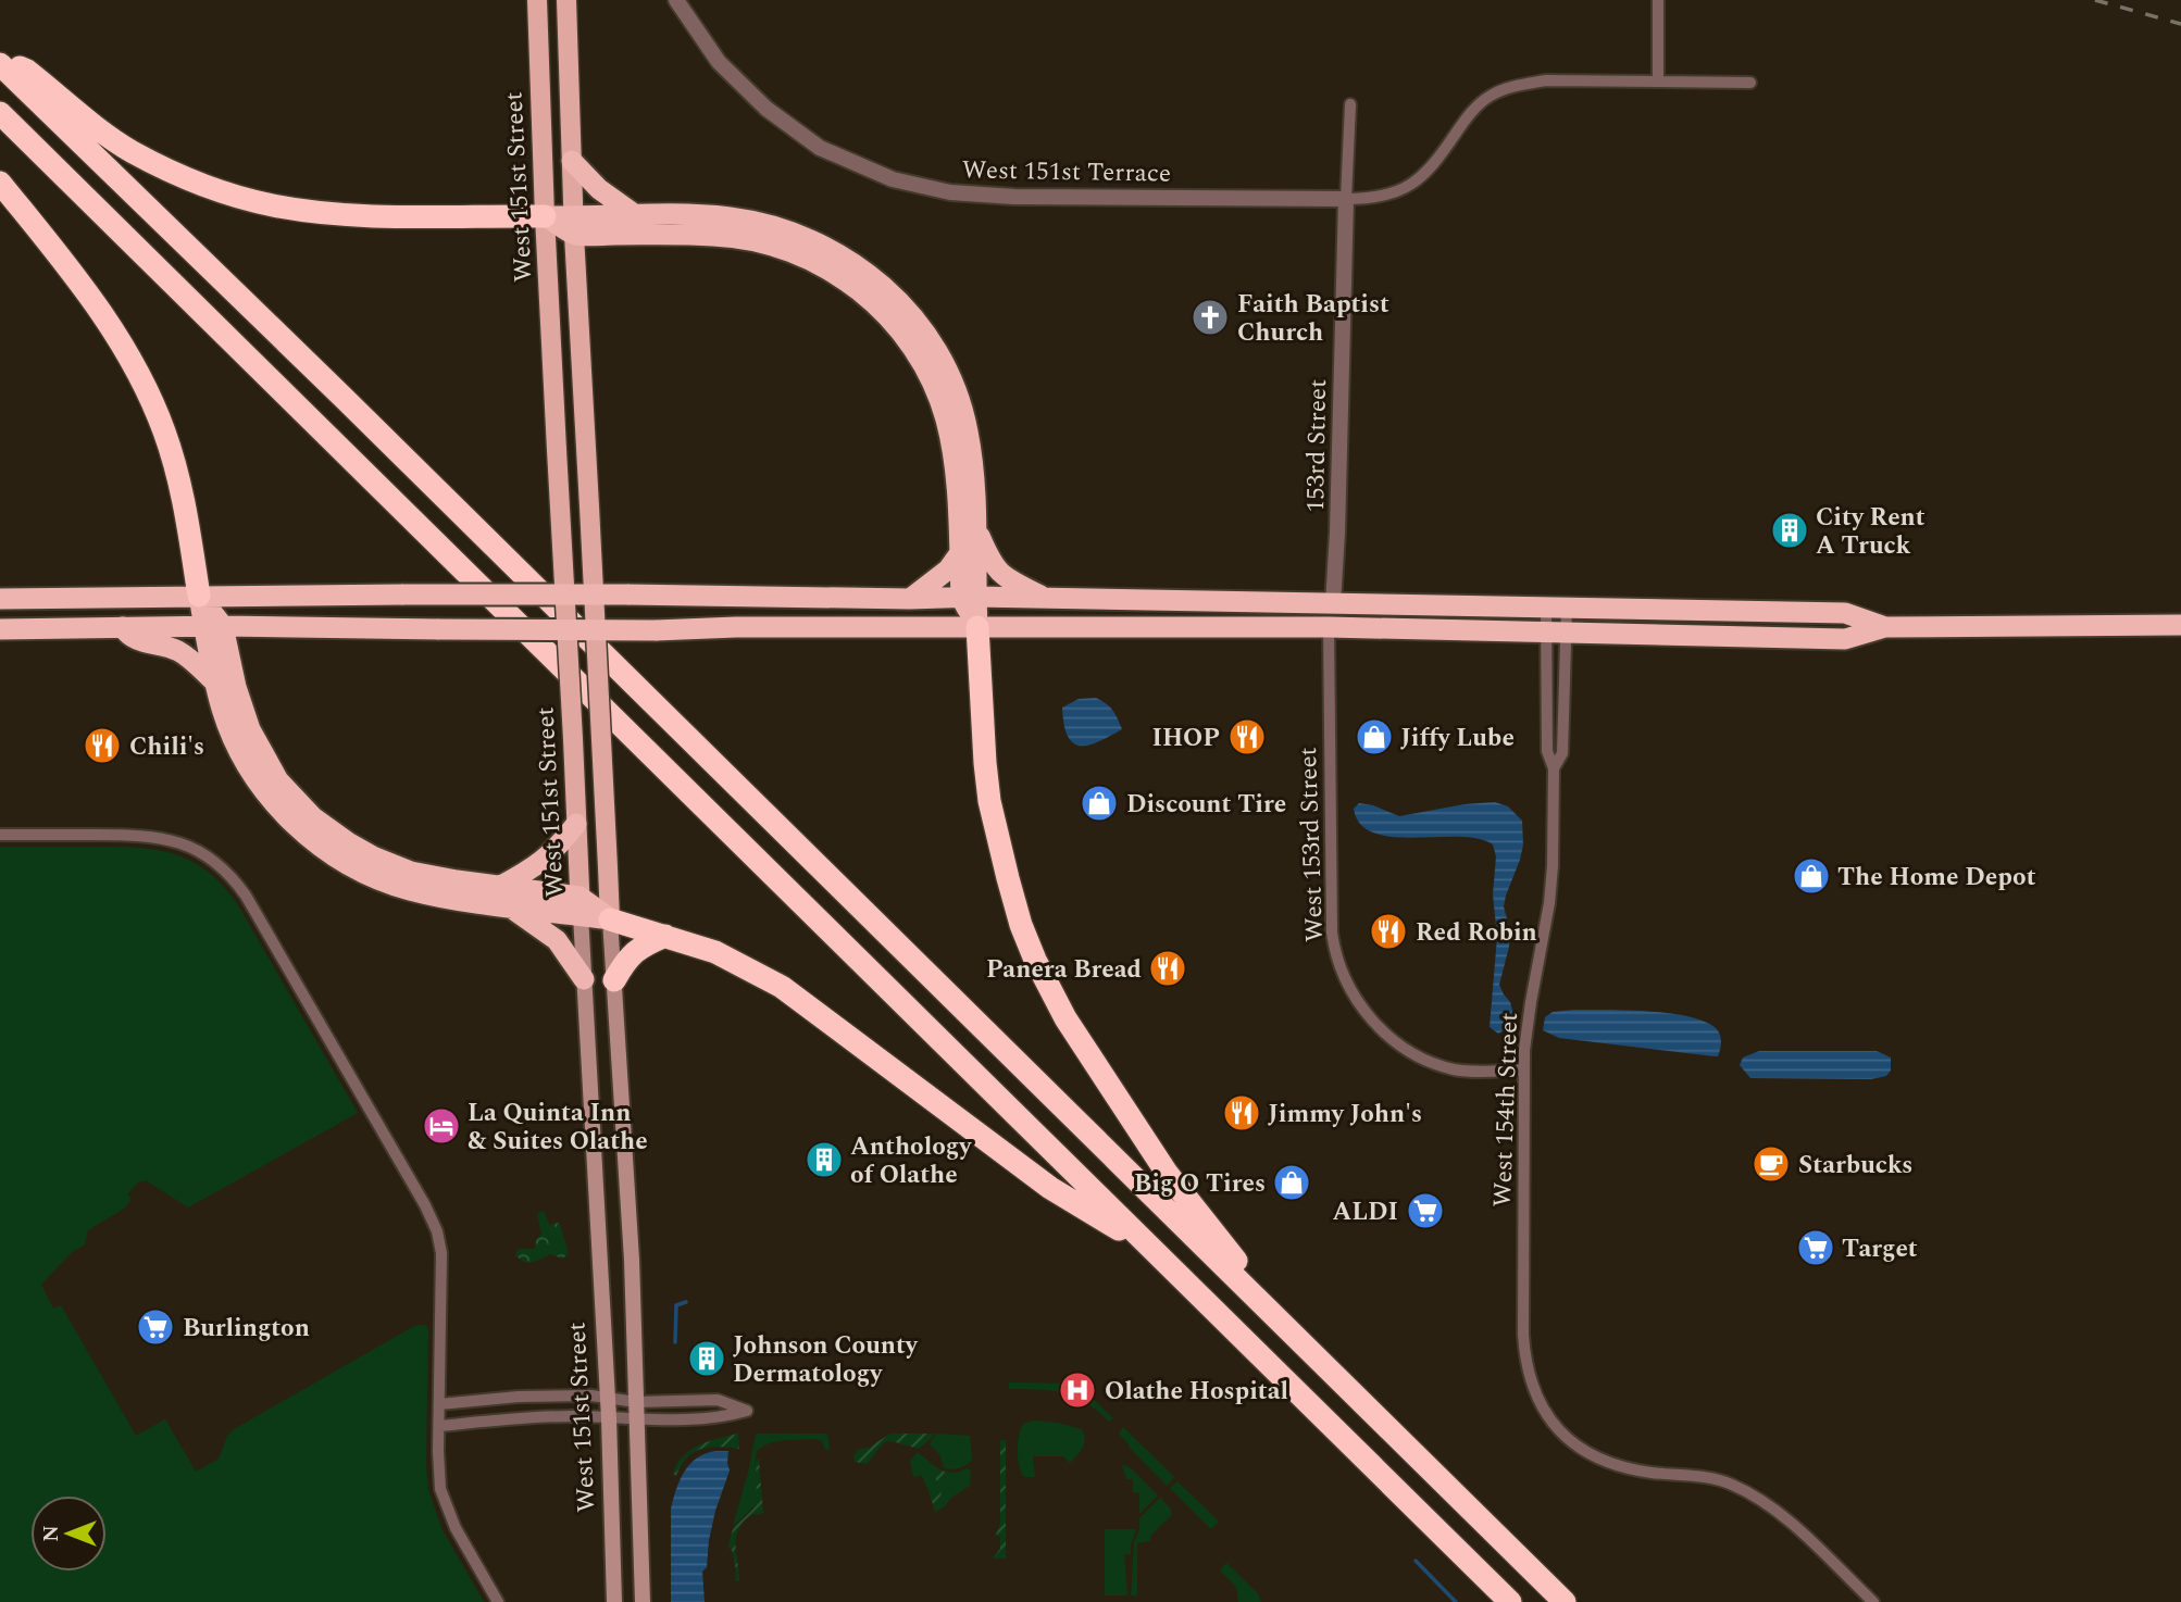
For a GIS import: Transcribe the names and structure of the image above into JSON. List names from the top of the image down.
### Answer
{
  "streets": {
    "main road": ["West 151st Street"],
    "street": [
      "West 151st Terrace",
      "153rd Street",
      "West 153rd Street",
      "West 154th Street"
    ]
  },
  "crossings": [
    ["West 151st Terrace", "153rd Street"],
    ["West 153rd Street", "West 154th Street"]
  ],
  "places": {
    "church": ["Faith Baptist Church"],
    "building": ["City Rent A Truck", "Anthology of Olathe", "Johnson County Dermatology"],
    "restaurant": [
      "IHOP",
      "Chili's",
      "Red Robin",
      "Panera Bread",
      "Jimmy John's"
    ],
    "shop": [
      "Jiffy Lube",
      "Discount Tire",
      "The Home Depot",
      "Big O Tires"
    ],
    "hotel": ["La Quinta Inn & Suites Olathe"],
    "cafe": ["Starbucks"],
    "supermarket": ["ALDI", "Target", "Burlington"],
    "hospital": ["Olathe Hospital"]
  },
  "north": "left"
}
